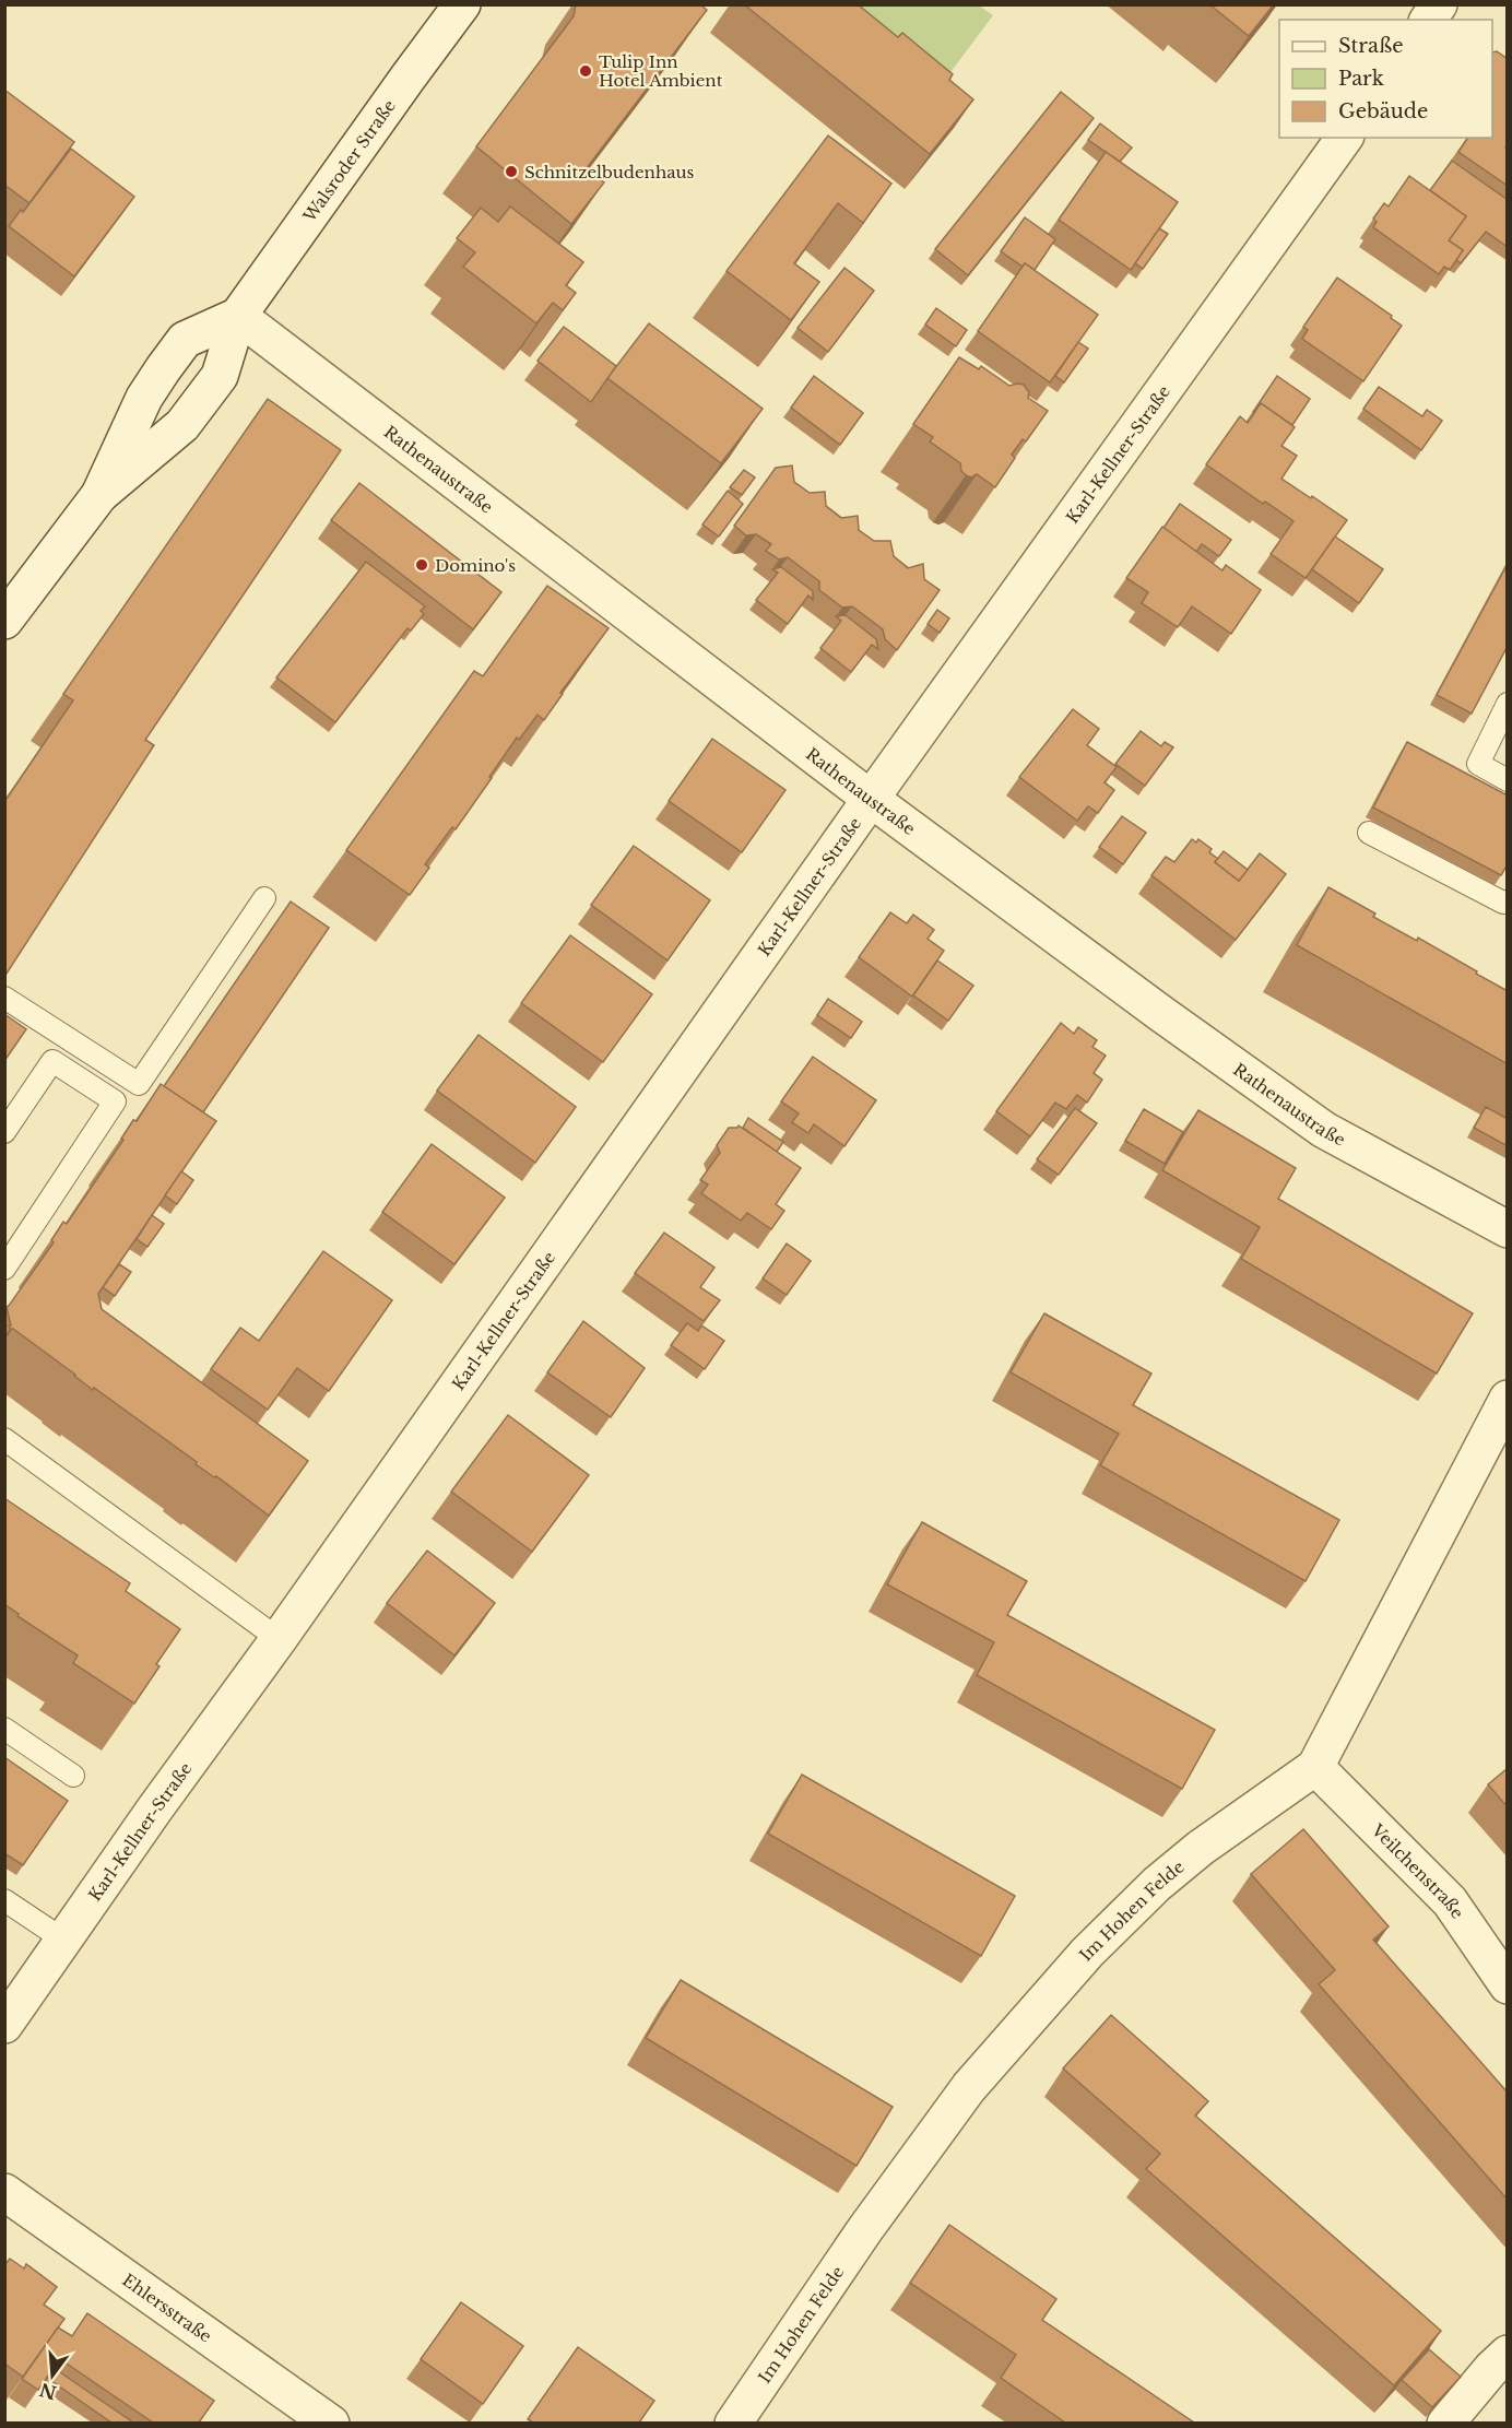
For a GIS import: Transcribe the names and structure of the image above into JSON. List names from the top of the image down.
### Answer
{
  "streets": {
    "street": [
      "Walsroder Straße",
      "Karl-Kellner-Straße",
      "Rathenaustraße",
      "Veilchenstraße",
      "Im Hohen Felde",
      "Ehlersstraße"
    ]
  },
  "crossings": [
    ["Walsroder Straße", "Rathenaustraße"],
    ["Karl-Kellner-Straße", "Rathenaustraße"],
    ["Veilchenstraße", "Im Hohen Felde"]
  ],
  "places": ["Tulip Inn Hotel Ambient", "Schnitzelbudenhaus", "Domino's"],
  "legend": ["Straße", "Park", "Gebäude"],
  "north": "bottom"
}
